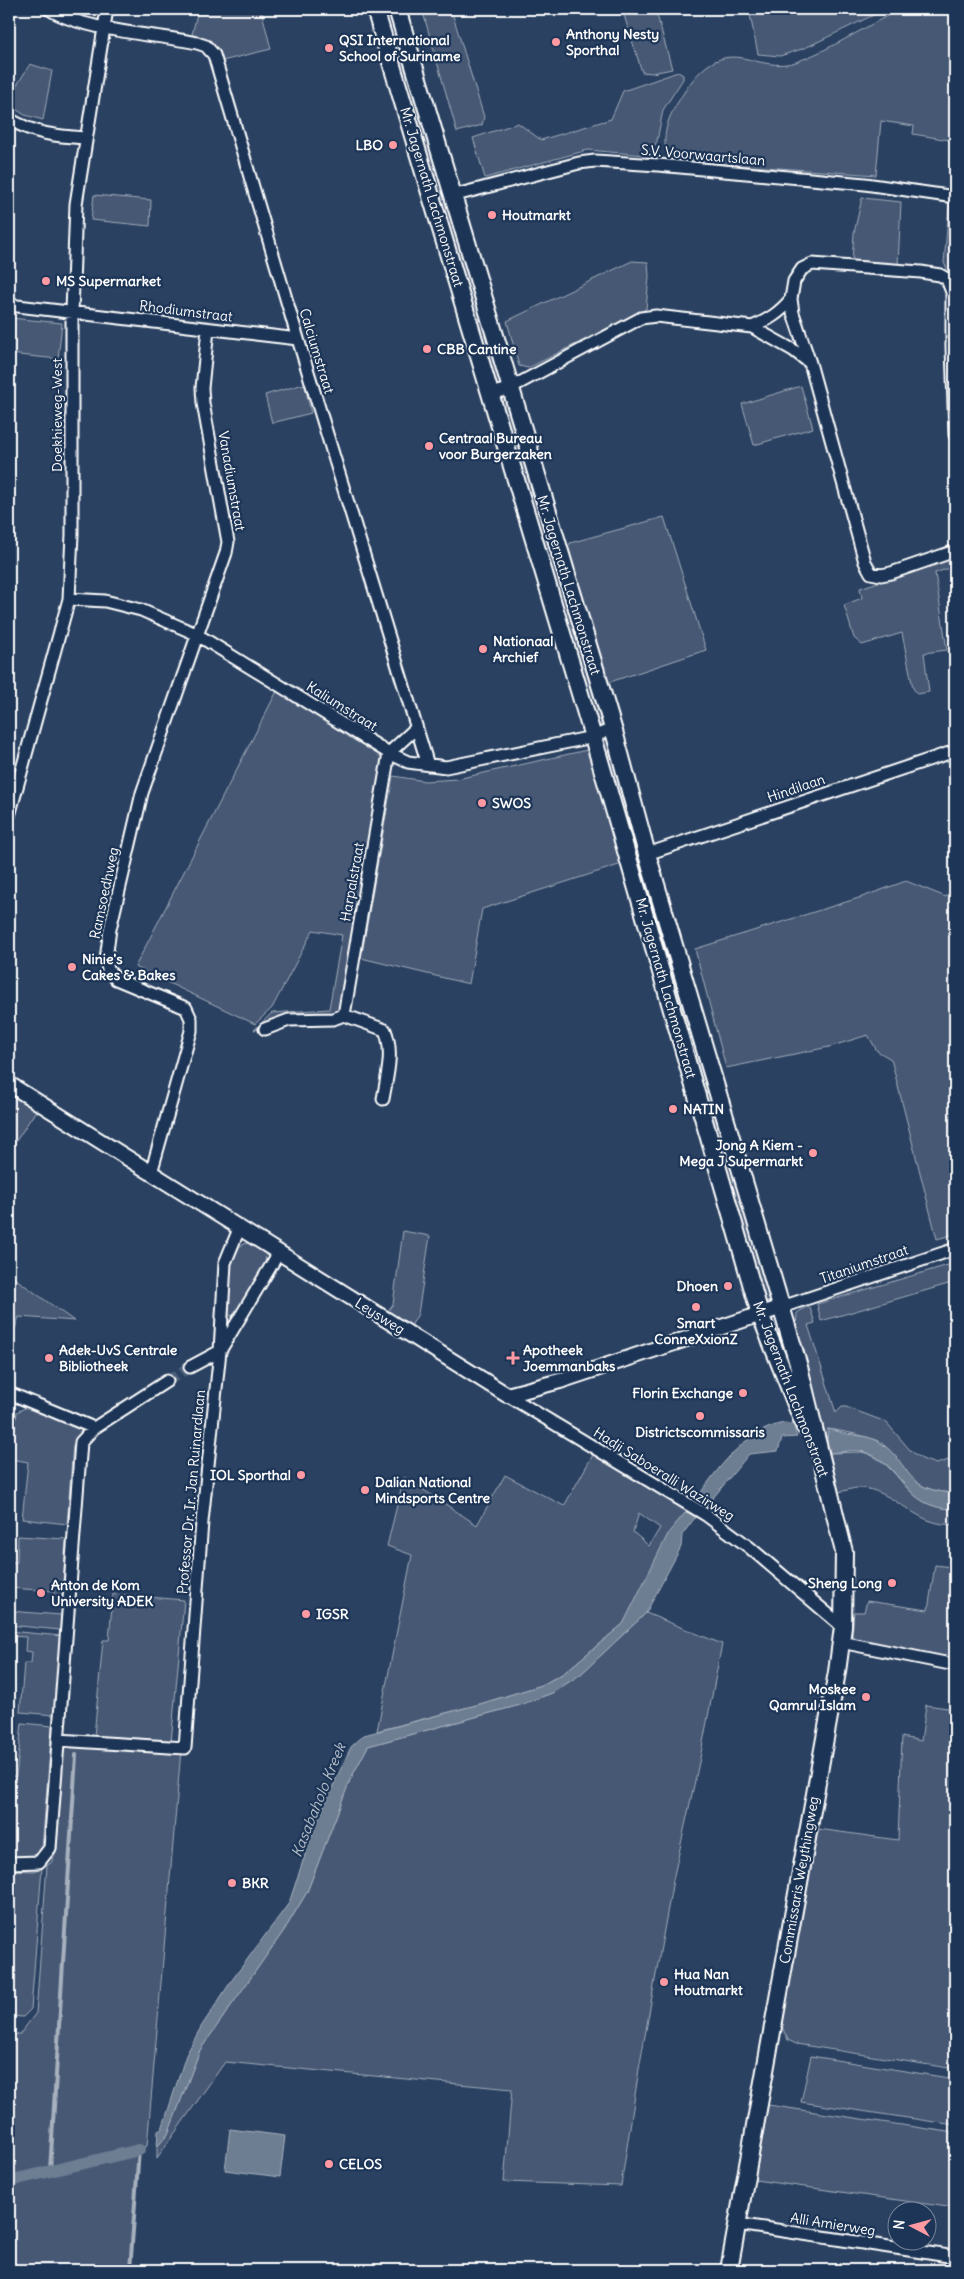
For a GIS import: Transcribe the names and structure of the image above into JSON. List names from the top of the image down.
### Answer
{
  "streets": {
    "main road": ["Mr. Jagernath Lachmonstraat", "Commissaris Weythingweg"],
    "street": [
      "S.V. Voorwaartslaan",
      "Rhodiumstraat",
      "Calciumstraat",
      "Doekhieweg-West",
      "Vanadiumstraat",
      "Kaliumstraat",
      "Hindilaan",
      "Harpalstraat",
      "Ramsoedhweg",
      "Titaniumstraat",
      "Leysweg",
      "Hadji Saboeralli Wazirweg",
      "Professor Dr. Ir. Jan Ruinardlaan",
      "Alli Amierweg"
    ]
  },
  "crossings": [
    ["S.V. Voorwaartslaan", "Mr. Jagernath Lachmonstraat"],
    ["Mr. Jagernath Lachmonstraat", "Kaliumstraat"],
    ["Mr. Jagernath Lachmonstraat", "Hindilaan"],
    ["Mr. Jagernath Lachmonstraat", "Titaniumstraat"],
    ["Mr. Jagernath Lachmonstraat", "Commissaris Weythingweg"],
    ["Rhodiumstraat", "Calciumstraat"],
    ["Rhodiumstraat", "Doekhieweg-West"],
    ["Rhodiumstraat", "Vanadiumstraat"],
    ["Calciumstraat", "Doekhieweg-West"],
    ["Calciumstraat", "Kaliumstraat"],
    ["Doekhieweg-West", "Kaliumstraat"],
    ["Vanadiumstraat", "Kaliumstraat"],
    ["Vanadiumstraat", "Ramsoedhweg"],
    ["Kaliumstraat", "Harpalstraat"],
    ["Kaliumstraat", "Ramsoedhweg"],
    ["Ramsoedhweg", "Leysweg"],
    ["Leysweg", "Hadji Saboeralli Wazirweg"],
    ["Leysweg", "Professor Dr. Ir. Jan Ruinardlaan"],
    ["Hadji Saboeralli Wazirweg", "Commissaris Weythingweg"],
    ["Commissaris Weythingweg", "Alli Amierweg"]
  ],
  "water": ["Kasabaholo Kreek"],
  "places": {
    "other": [
      "Anthony Nesty Sporthal",
      "QSI International School of Suriname",
      "LBO",
      "Houtmarkt",
      "MS Supermarket",
      "CBB Cantine",
      "Centraal Bureau voor Burgerzaken",
      "Nationaal Archief",
      "SWOS",
      "Ninie's Cakes & Bakes",
      "NATIN",
      "Jong A Kiem - Mega J Supermarkt",
      "Dhoen",
      "Smart ConneXxionZ",
      "Adek-UvS Centrale Bibliotheek",
      "Florin Exchange",
      "Districtscommissaris",
      "IOL Sporthal",
      "Dalian National Mindsports Centre",
      "Sheng Long",
      "Anton de Kom University ADEK",
      "IGSR",
      "Moskee Qamrul Islam",
      "BKR",
      "Hua Nan Houtmarkt",
      "CELOS"
    ],
    "health": ["Apotheek Joemmanbaks"]
  },
  "north": "left"
}
